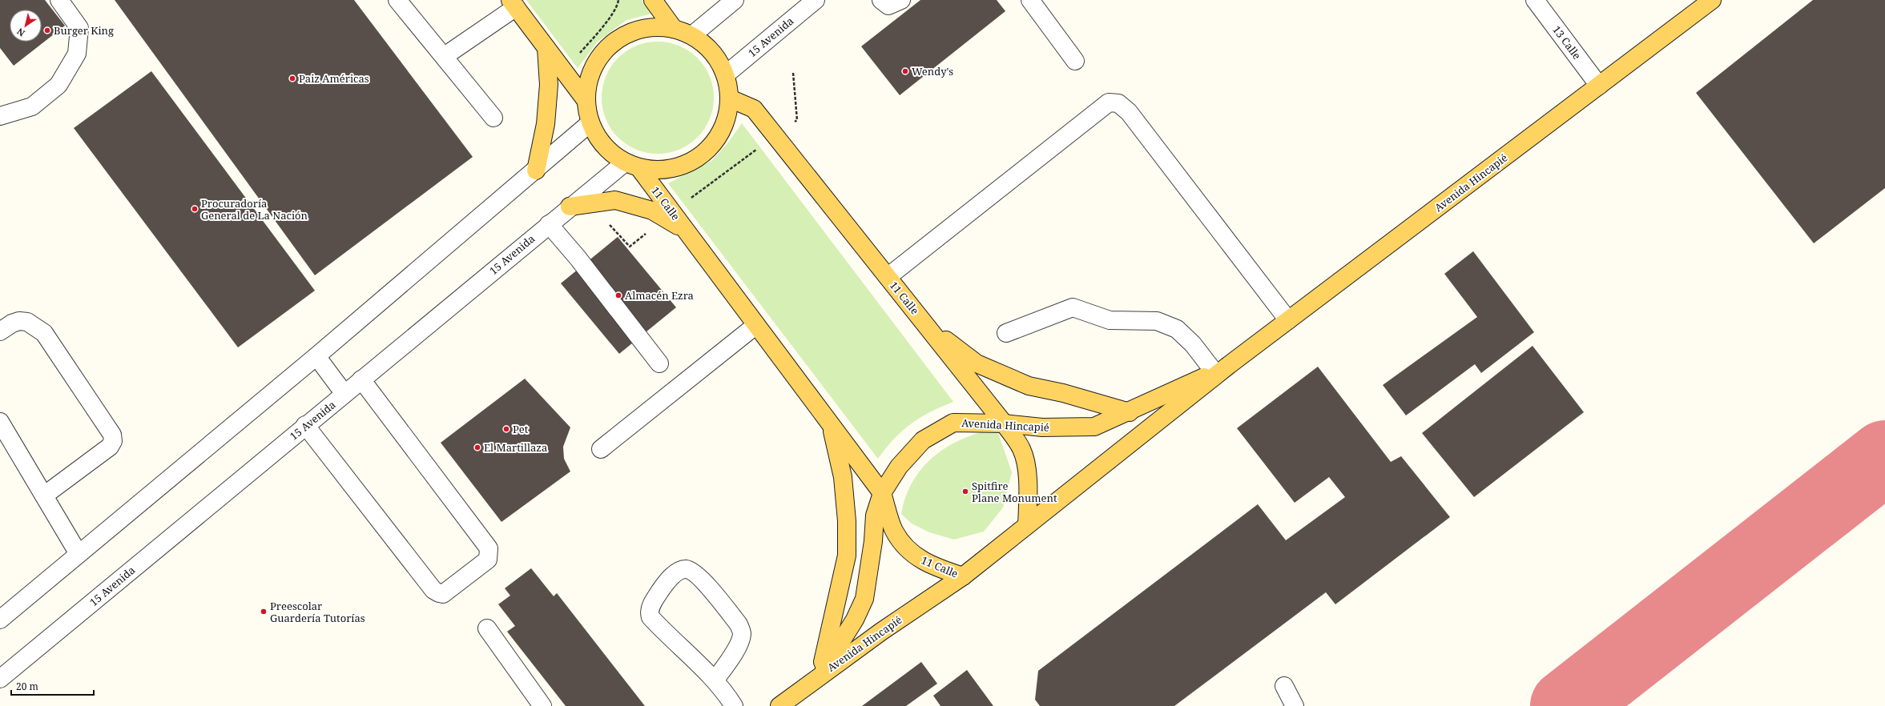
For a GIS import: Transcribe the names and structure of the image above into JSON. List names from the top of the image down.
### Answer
{
  "streets": {
    "main road": ["Avenida Hincapié", "11 Calle"],
    "street": ["15 Avenida", "13 Calle"]
  },
  "crossings": [
    ["15 Avenida", "11 Calle"],
    ["13 Calle", "Avenida Hincapié"],
    ["Avenida Hincapié", "11 Calle"]
  ],
  "places": [
    "Burger King",
    "Wendy's",
    "Paiz Américas",
    "Procuradoría General de La Nación",
    "Almacén Ezra",
    "Pet",
    "El Martillaza",
    "Spitfire Plane Monument",
    "Preescolar Guardería Tutorías"
  ],
  "scale_bar": "20 m",
  "north": "bottom left"
}
